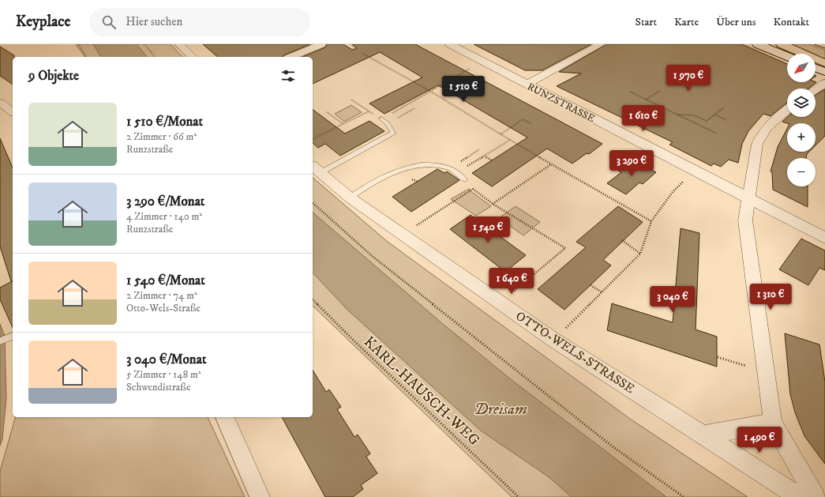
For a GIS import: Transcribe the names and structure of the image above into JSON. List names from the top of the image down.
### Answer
{
  "streets": {
    "street": ["RUNZSTRASSE", "OTTO-WELS-STRASSE"],
    "path": ["KARL-HAUSCH-WEG"]
  },
  "water": ["Dreisam"],
  "north": "bottom left",
  "page": {
    "header": "Keyplace",
    "search": "Hier suchen",
    "nav": [
      "Start",
      "Karte",
      "Über uns",
      "Kontakt"
    ],
    "map_buttons": ["+", "−"],
    "heading": "9 Objekte",
    "price": [
      "1 970 €",
      "1 510 €",
      "1 610 €",
      "3 290 €",
      "1 540 €",
      "1 640 €",
      "1 310 €",
      "3 040 €",
      "1 490 €"
    ],
    "list": [
      {
        "name": "1 510 €/Monat",
        "note": "2 Zimmer · 66 m² · Runzstraße"
      },
      {
        "name": "3 290 €/Monat",
        "note": "4 Zimmer · 140 m² · Runzstraße"
      },
      {
        "name": "1 540 €/Monat",
        "note": "2 Zimmer · 74 m² · Otto-Wels-Straße"
      },
      {
        "name": "3 040 €/Monat",
        "note": "5 Zimmer · 148 m² · Schwendistraße"
      }
    ]
  }
}
